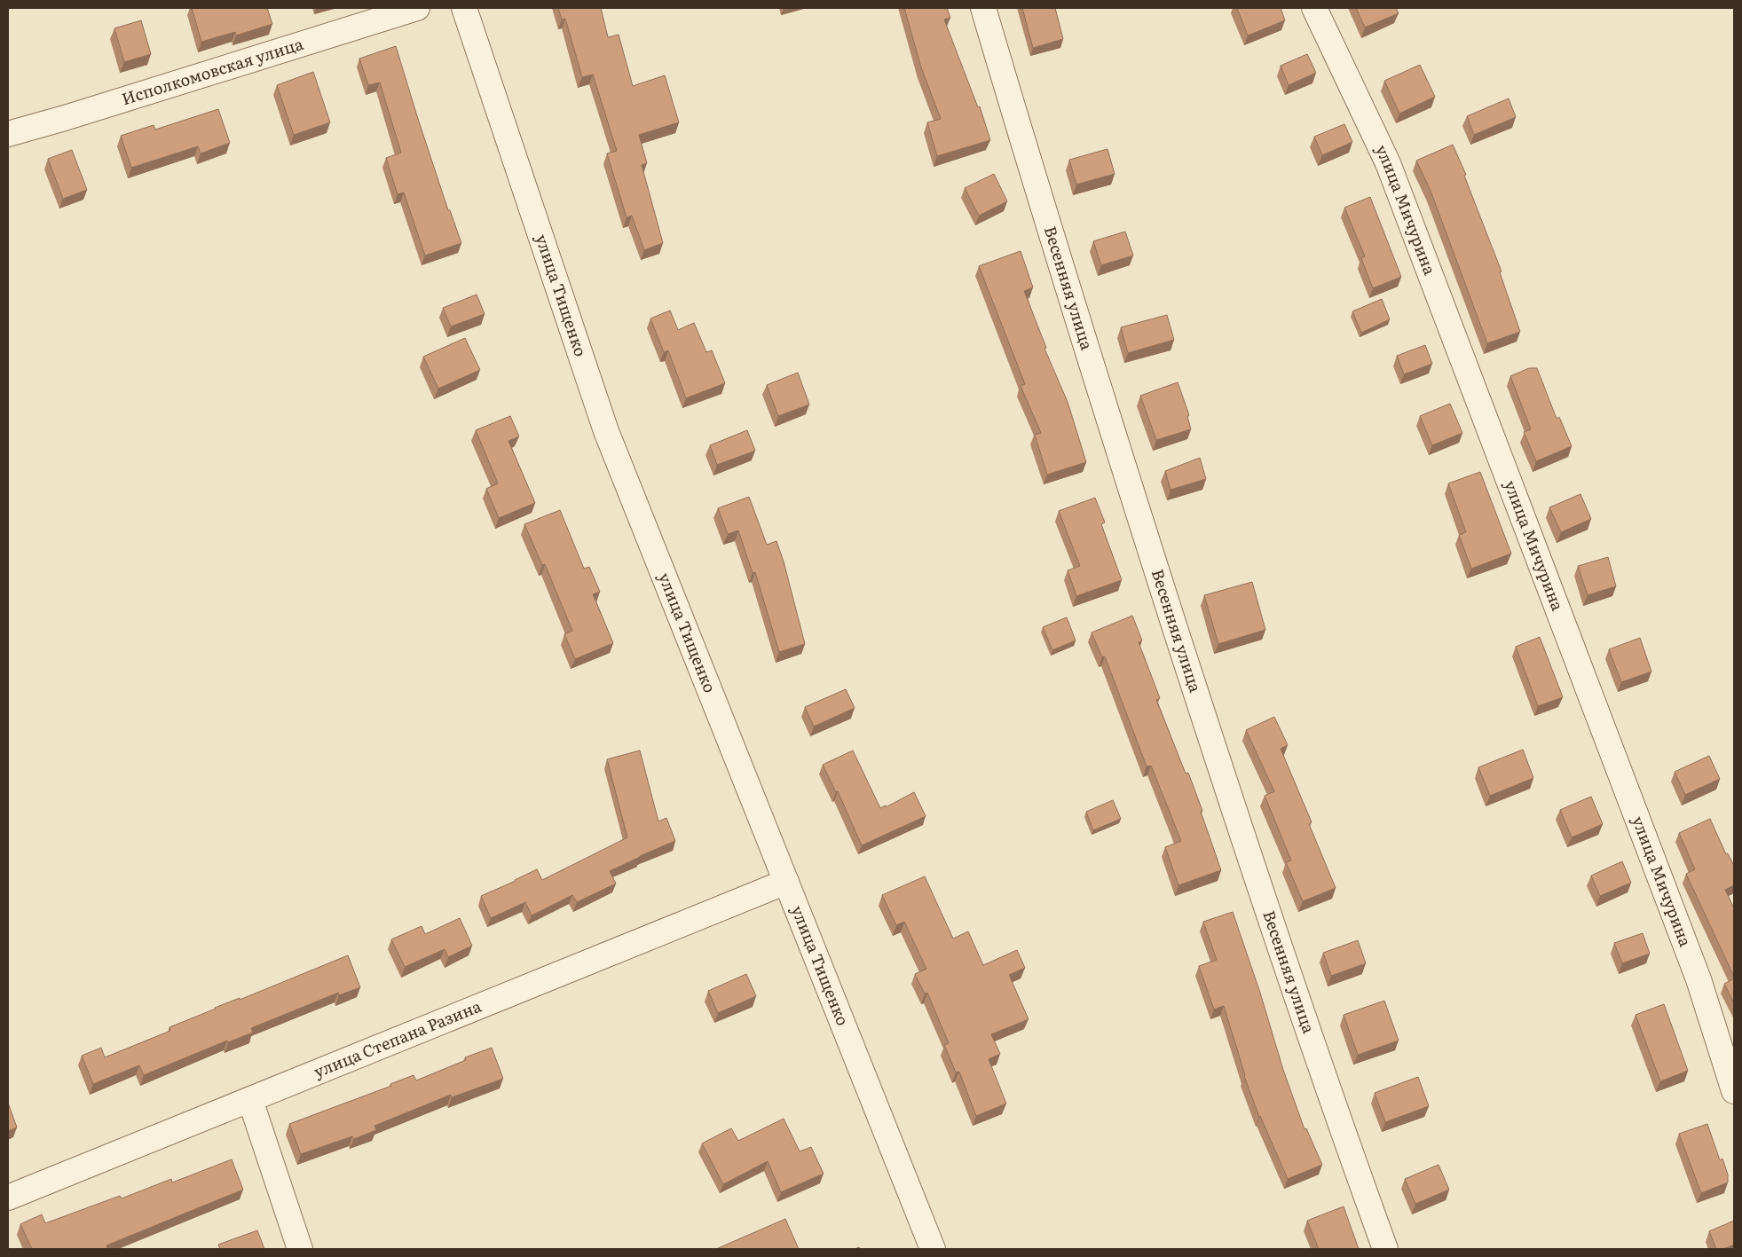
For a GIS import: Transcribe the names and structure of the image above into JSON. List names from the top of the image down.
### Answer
{
  "streets": {
    "street": [
      "Исполкомовская улица",
      "улица Мичурина",
      "Весенняя улица",
      "улица Тищенко",
      "улица Степана Разина"
    ]
  },
  "crossings": [
    ["улица Тищенко", "улица Степана Разина"]
  ]
}
